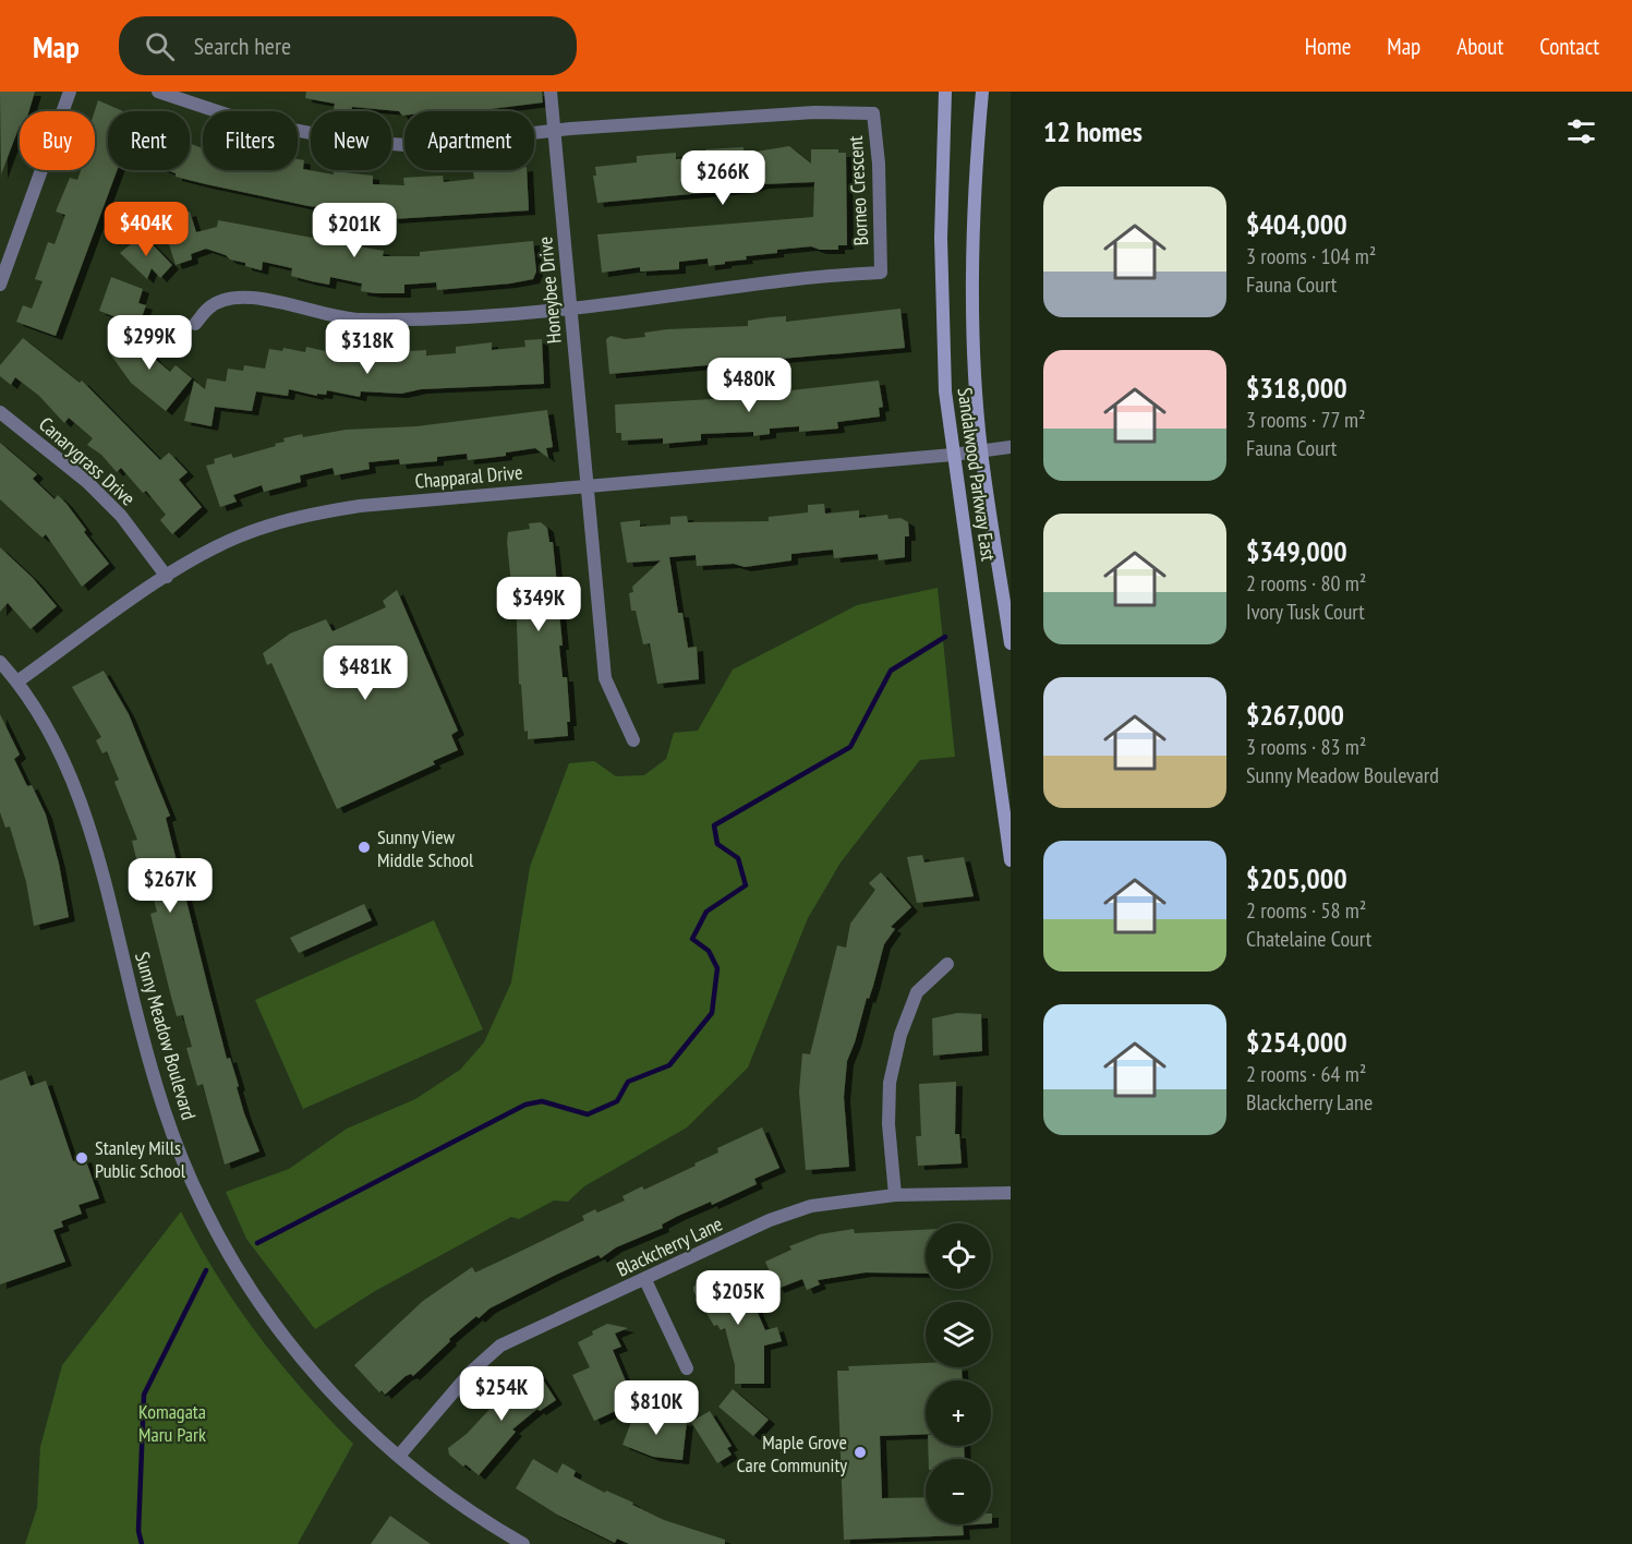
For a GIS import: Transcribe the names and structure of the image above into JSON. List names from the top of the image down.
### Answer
{
  "streets": {
    "main road": ["Sandalwood Parkway East"],
    "street": [
      "Borneo Crescent",
      "Honeybee Drive",
      "Canarygrass Drive",
      "Chapparal Drive",
      "Sunny Meadow Boulevard",
      "Blackcherry Lane"
    ]
  },
  "crossings": [
    ["Borneo Crescent", "Honeybee Drive"],
    ["Honeybee Drive", "Chapparal Drive"],
    ["Canarygrass Drive", "Chapparal Drive"],
    ["Sandalwood Parkway East", "Chapparal Drive"],
    ["Chapparal Drive", "Sunny Meadow Boulevard"],
    ["Sunny Meadow Boulevard", "Blackcherry Lane"]
  ],
  "parks": ["Komagata Maru Park"],
  "places": ["Sunny View Middle School", "Stanley Mills Public School", "Maple Grove Care Community"],
  "page": {
    "header": "Map",
    "search": "Search here",
    "nav": [
      "Home",
      "Map",
      "About",
      "Contact"
    ],
    "heading": "12 homes",
    "chip": [
      "Buy",
      "Rent",
      "Filters",
      "New",
      "Apartment"
    ],
    "price": [
      "$266K",
      "$404K",
      "$201K",
      "$299K",
      "$318K",
      "$480K",
      "$349K",
      "$481K",
      "$267K",
      "$205K",
      "$254K",
      "$810K"
    ],
    "list": [
      {
        "name": "$404,000",
        "note": "3 rooms · 104 m² · Fauna Court"
      },
      {
        "name": "$318,000",
        "note": "3 rooms · 77 m² · Fauna Court"
      },
      {
        "name": "$349,000",
        "note": "2 rooms · 80 m² · Ivory Tusk Court"
      },
      {
        "name": "$267,000",
        "note": "3 rooms · 83 m² · Sunny Meadow Boulevard"
      },
      {
        "name": "$205,000",
        "note": "2 rooms · 58 m² · Chatelaine Court"
      },
      {
        "name": "$254,000",
        "note": "2 rooms · 64 m² · Blackcherry Lane"
      }
    ],
    "map_buttons": ["+", "−"]
  }
}
